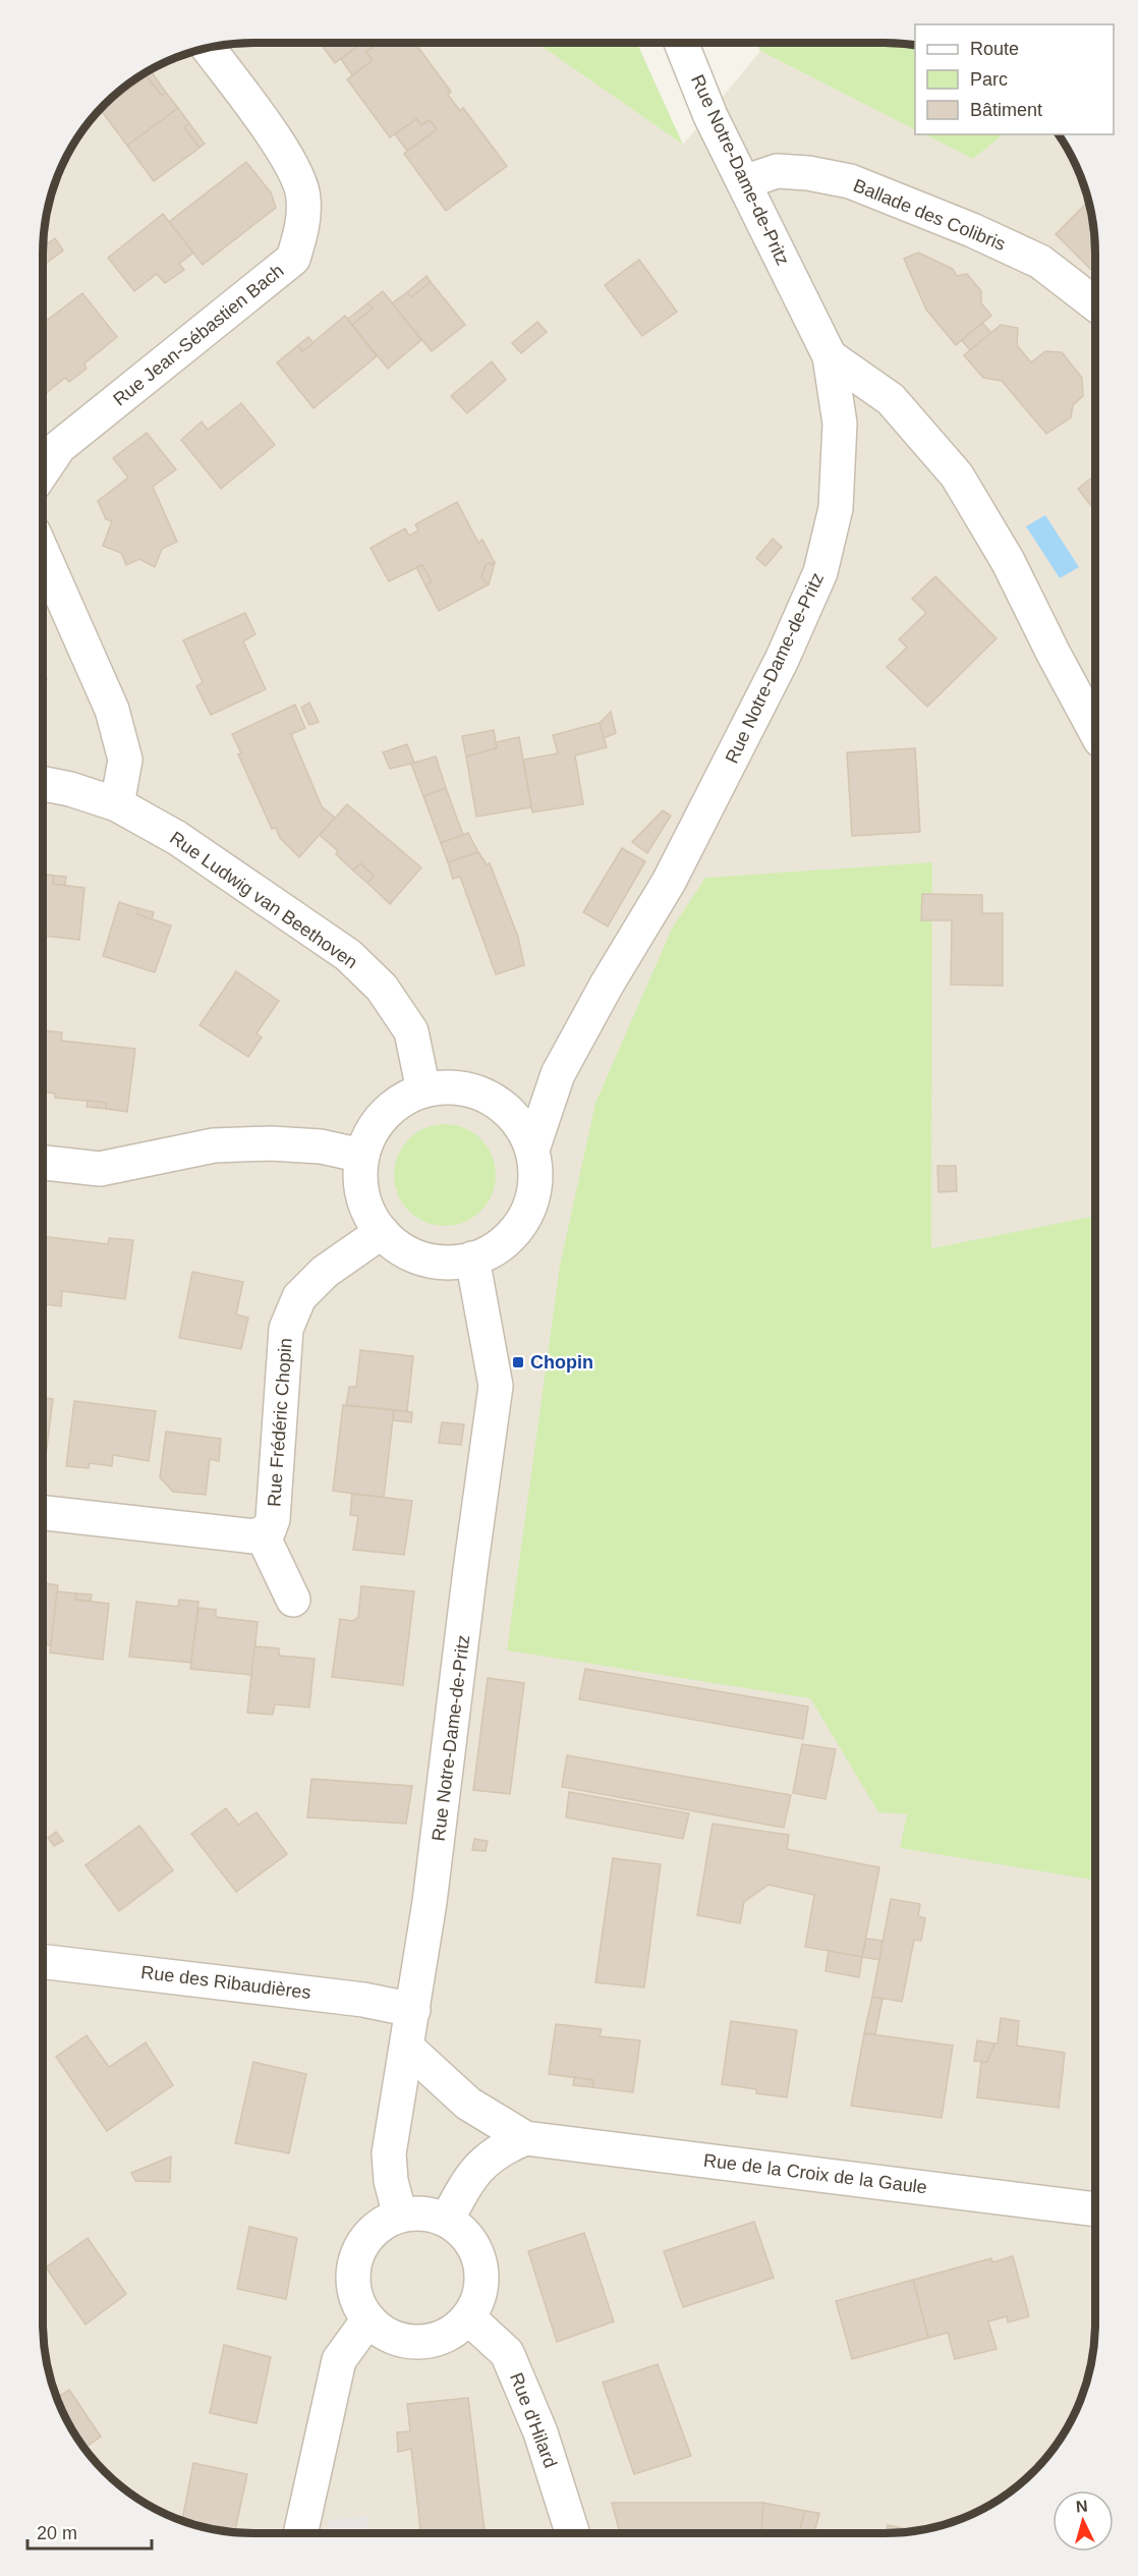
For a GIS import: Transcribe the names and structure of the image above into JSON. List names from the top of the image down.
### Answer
{
  "streets": {
    "street": [
      "Rue Notre-Dame-de-Pritz",
      "Ballade des Colibris",
      "Rue Jean-Sébastien Bach",
      "Rue Ludwig van Beethoven",
      "Rue Frédéric Chopin",
      "Rue des Ribaudières",
      "Rue de la Croix de la Gaule",
      "Rue d'Hilard"
    ]
  },
  "crossings": [
    ["Rue Notre-Dame-de-Pritz", "Ballade des Colibris"],
    ["Rue Notre-Dame-de-Pritz", "Rue Ludwig van Beethoven"],
    ["Rue Notre-Dame-de-Pritz", "Rue Frédéric Chopin"],
    ["Rue Notre-Dame-de-Pritz", "Rue des Ribaudières"],
    ["Rue Notre-Dame-de-Pritz", "Rue de la Croix de la Gaule"],
    ["Rue Notre-Dame-de-Pritz", "Rue d'Hilard"],
    ["Rue Ludwig van Beethoven", "Rue Frédéric Chopin"]
  ],
  "places": {
    "transit": ["Chopin"]
  },
  "legend": ["Route", "Parc", "Bâtiment"],
  "scale_bar": "20 m",
  "north": "top"
}
